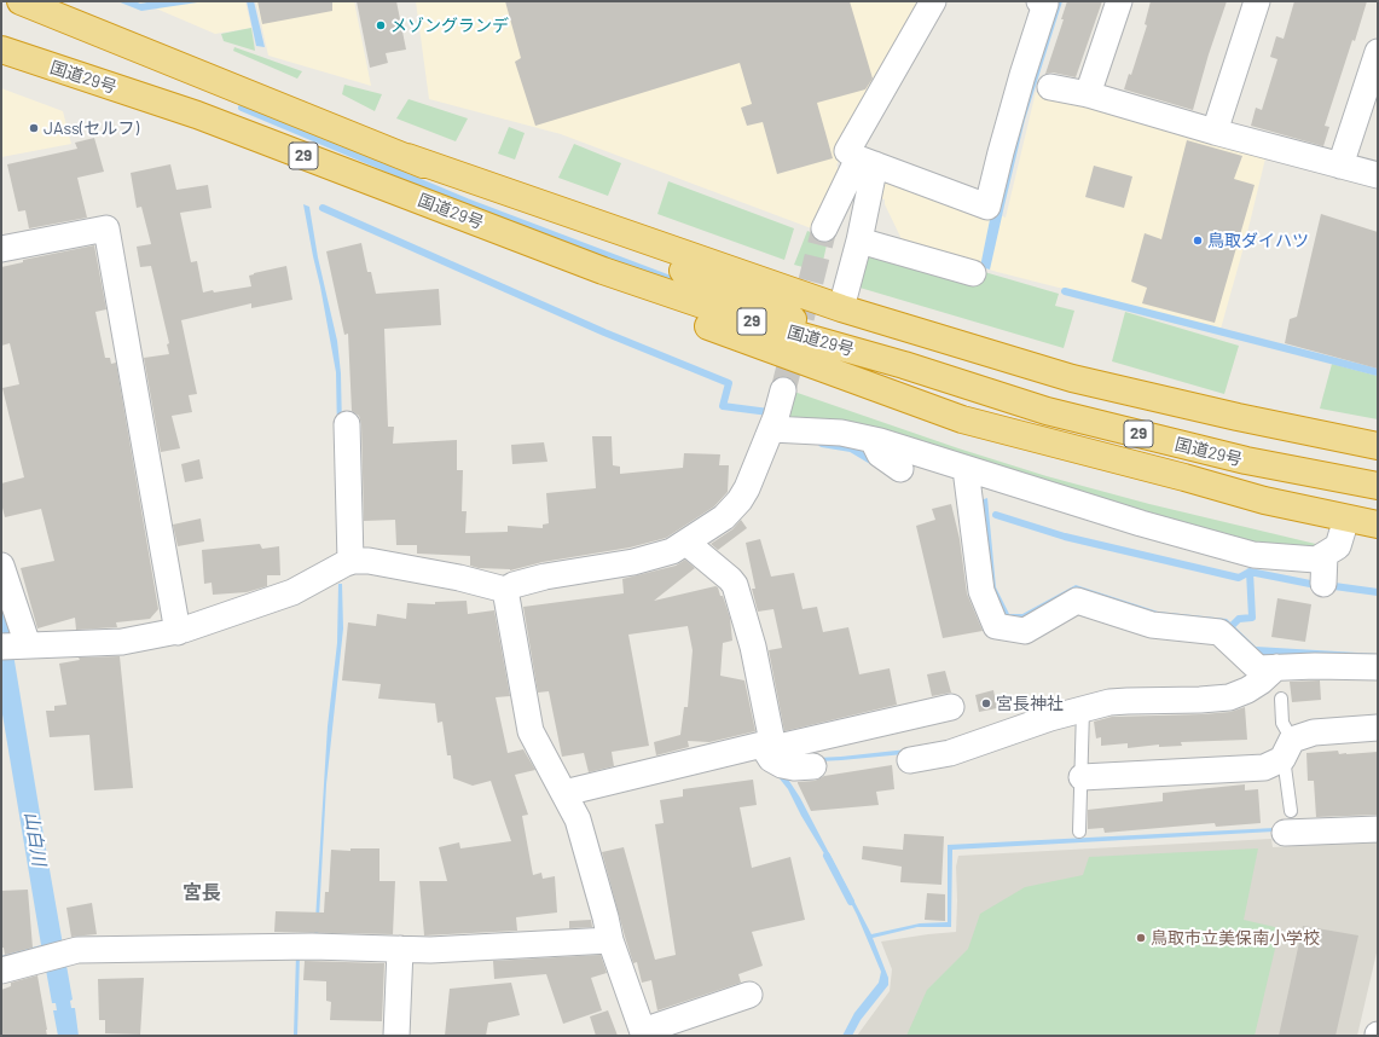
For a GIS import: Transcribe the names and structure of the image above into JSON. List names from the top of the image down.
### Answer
{
  "streets": {
    "highway": ["国道29号", "29"]
  },
  "districts": ["宮長"],
  "water": ["山白川"],
  "places": [
    "メゾングランデ",
    "JAss(セルフ)",
    "鳥取ダイハツ",
    "宮長神社",
    "鳥取市立美保南小学校"
  ]
}
